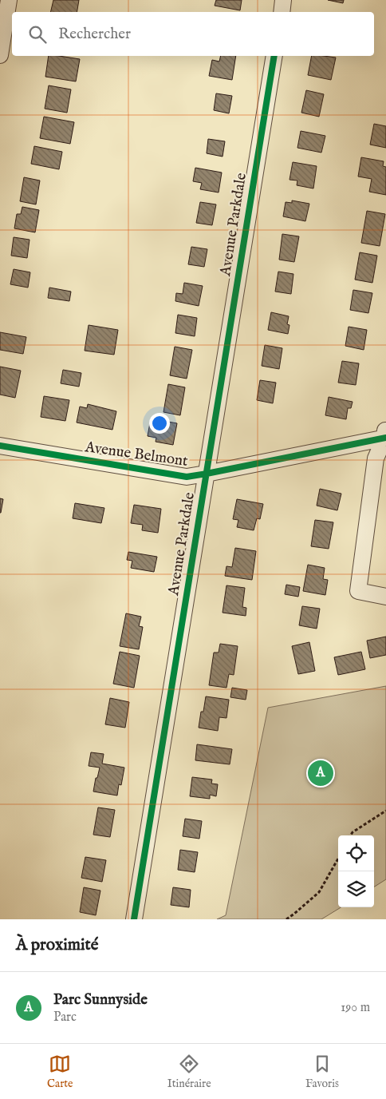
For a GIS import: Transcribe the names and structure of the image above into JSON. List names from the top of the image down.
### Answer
{
  "streets": {
    "street": ["Avenue Parkdale", "Avenue Belmont"]
  },
  "crossings": [
    ["Avenue Parkdale", "Avenue Belmont"]
  ],
  "page": {
    "search": "Rechercher",
    "pins": "A",
    "heading": "À proximité",
    "list": [
      {
        "mark": "A",
        "name": "Parc Sunnyside",
        "note": "Parc",
        "value": "190 m"
      }
    ],
    "nav": ["Carte", "Itinéraire", "Favoris"]
  }
}
